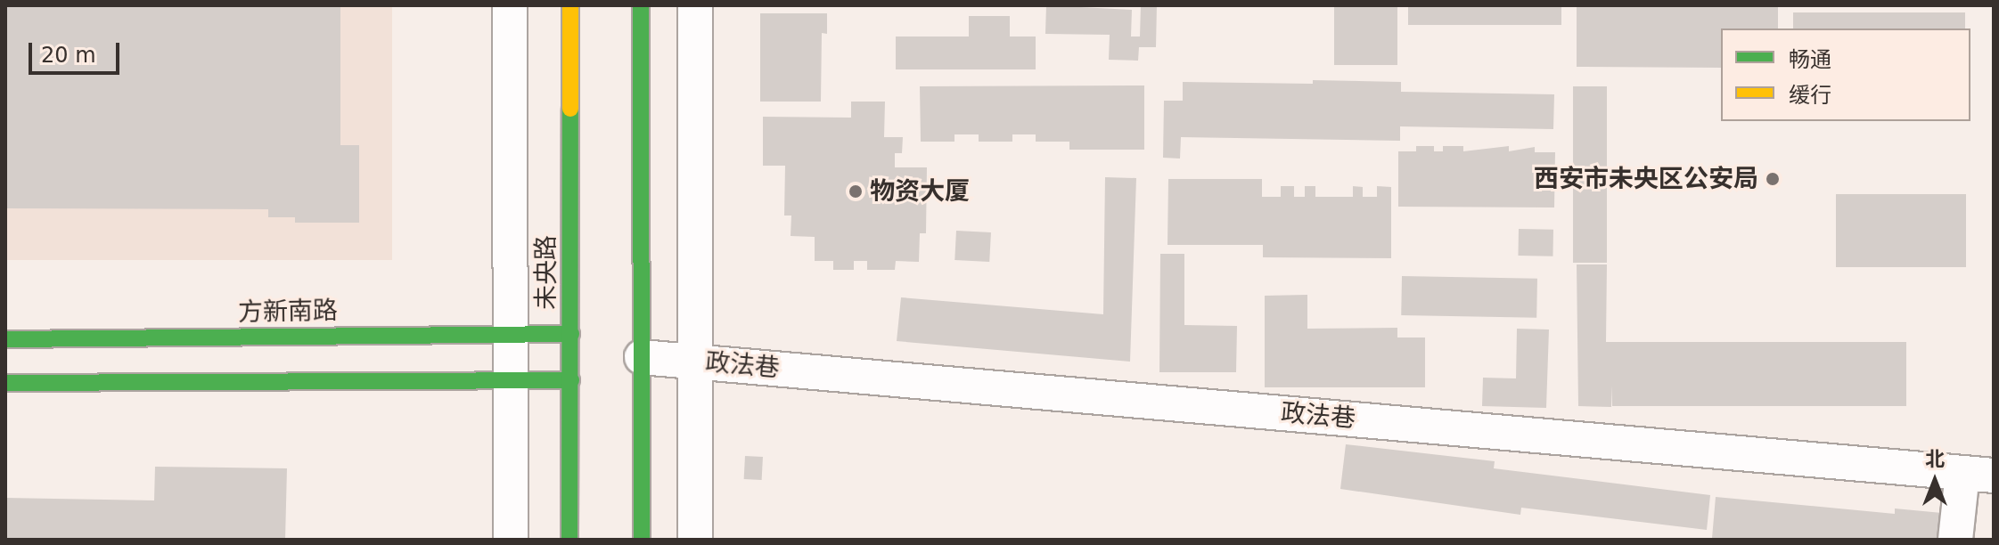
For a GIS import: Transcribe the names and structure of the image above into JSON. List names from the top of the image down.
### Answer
{
  "streets": {
    "main road": ["未央路", "方新南路"],
    "street": ["政法巷"]
  },
  "crossings": [
    ["未央路", "方新南路"]
  ],
  "places": ["西安市未央区公安局", "物资大厦"],
  "legend": ["畅通", "缓行"],
  "scale_bar": "20 m",
  "north": "top"
}
